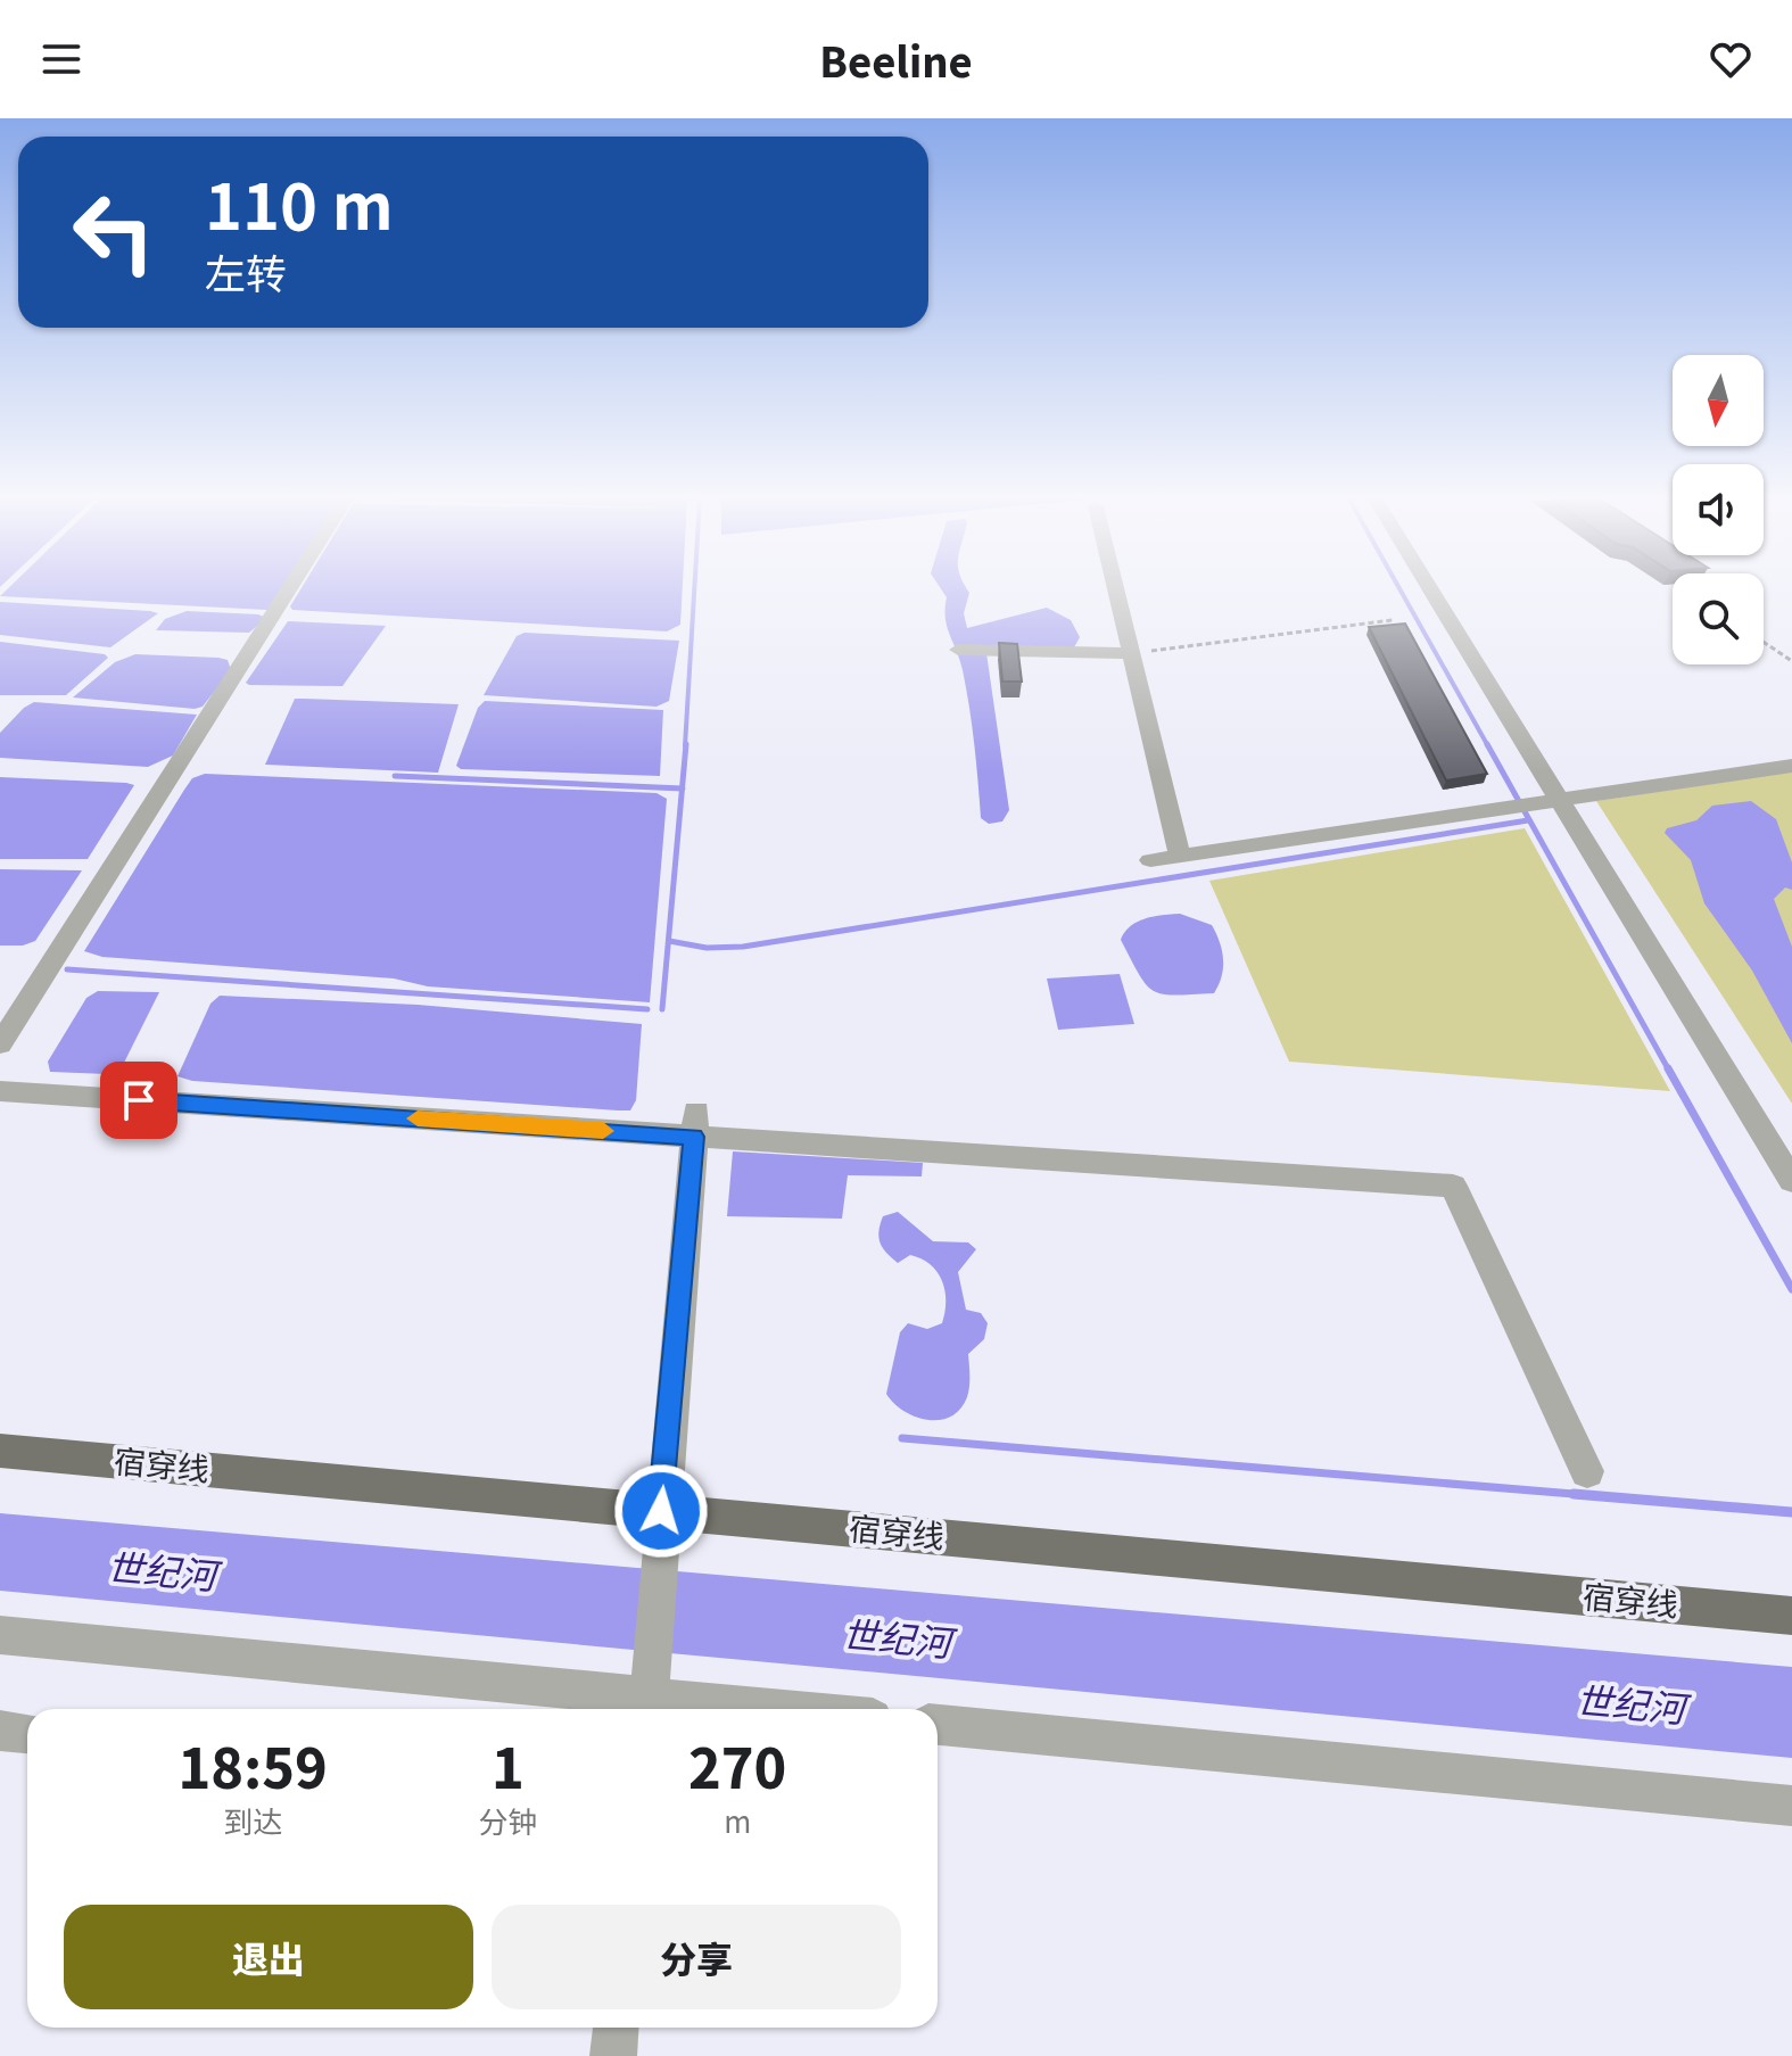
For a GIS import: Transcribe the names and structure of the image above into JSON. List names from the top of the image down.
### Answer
{
  "streets": {
    "main road": ["宿穿线"]
  },
  "water": ["世纪河"],
  "north": "bottom",
  "page": {
    "header": "Beeline",
    "turn": ["110 m", "左转"],
    "eta": [
      "18:59",
      "到达",
      "1",
      "分钟",
      "270",
      "m"
    ],
    "buttons": ["退出", "分享"]
  }
}
